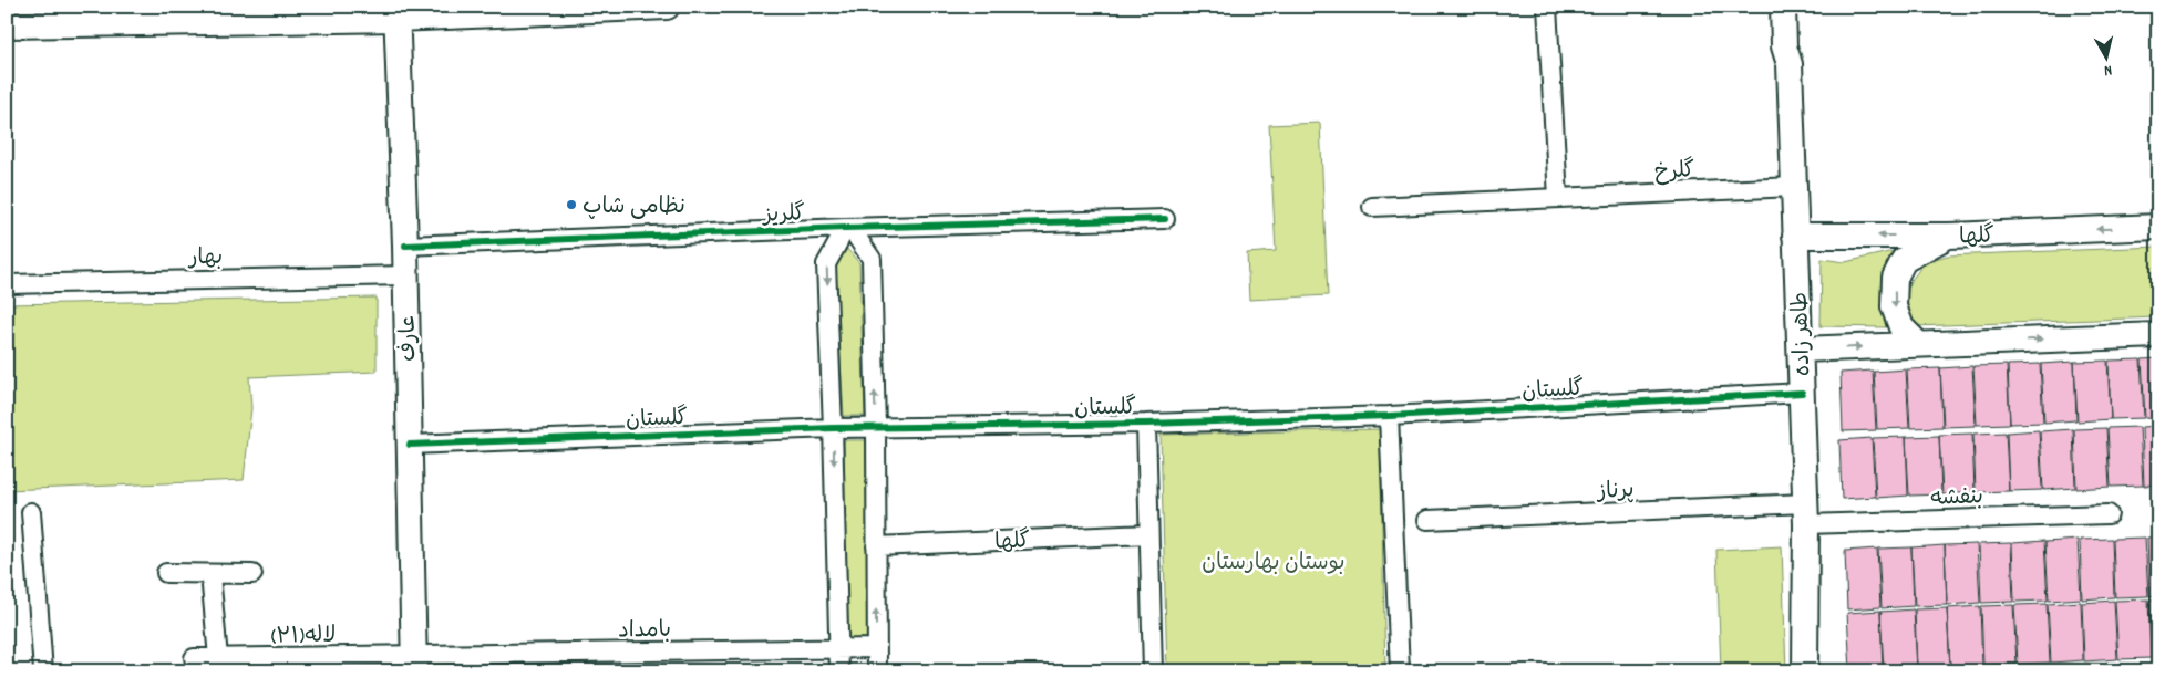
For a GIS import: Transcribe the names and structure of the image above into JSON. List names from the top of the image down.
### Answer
{
  "streets": {
    "street": [
      "گلرخ",
      "گلریز",
      "گلها",
      "بهار",
      "طاهر زاده",
      "عارف",
      "گلستان",
      "پرناز",
      "بنفشه",
      "بامداد",
      "لاله(۲۱)"
    ]
  },
  "crossings": [
    ["گلرخ", "طاهر زاده"],
    ["گلریز", "عارف"],
    ["گلها", "طاهر زاده"],
    ["بهار", "عارف"],
    ["طاهر زاده", "گلستان"],
    ["طاهر زاده", "پرناز"],
    ["طاهر زاده", "بنفشه"],
    ["عارف", "گلستان"],
    ["عارف", "بامداد"],
    ["عارف", "لاله(۲۱)"],
    ["پرناز", "بنفشه"],
    ["بامداد", "لاله(۲۱)"]
  ],
  "parks": ["بوستان بهارستان"],
  "places": ["نظامی شاپ"],
  "north": "bottom"
}
